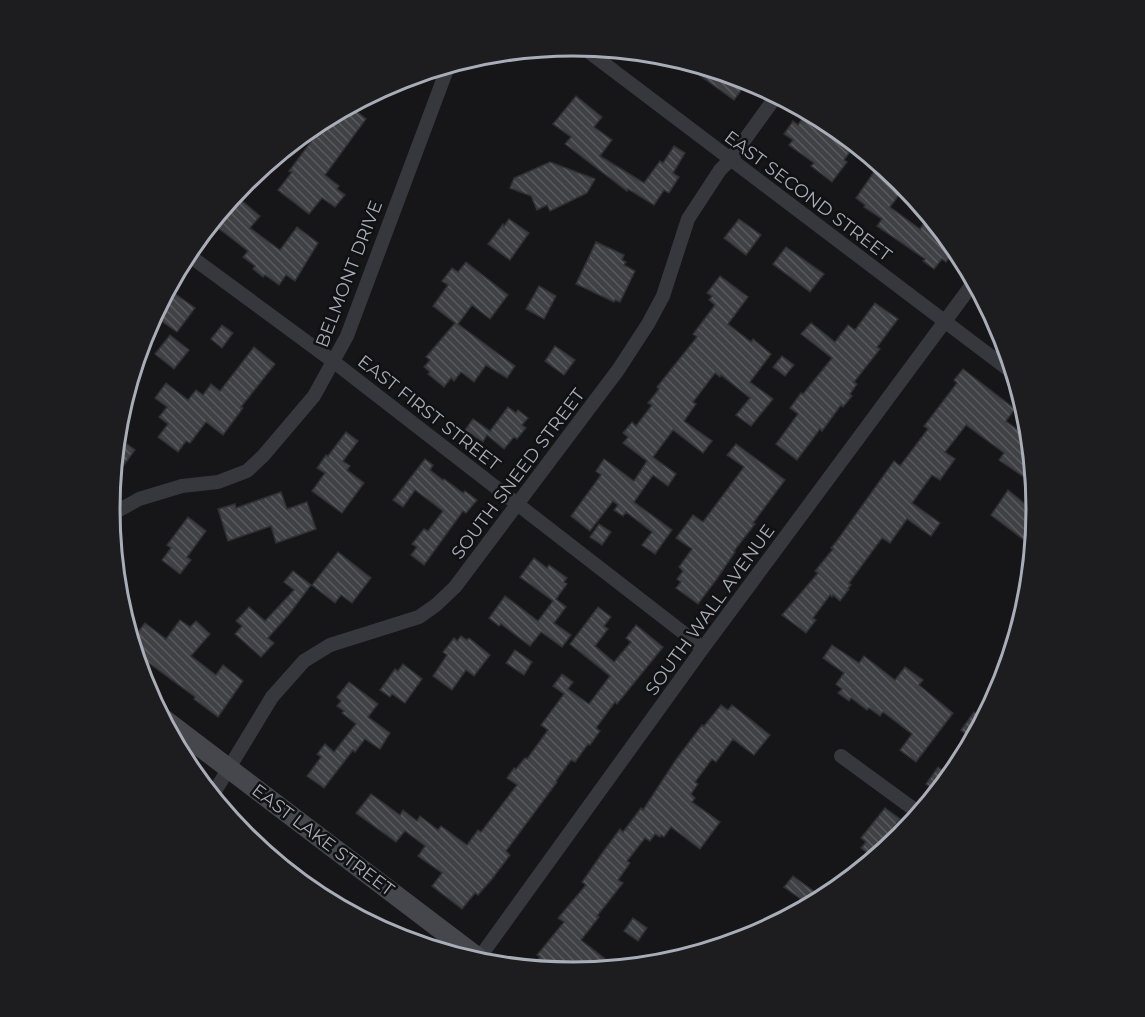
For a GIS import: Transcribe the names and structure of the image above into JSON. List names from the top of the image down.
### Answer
{
  "streets": {
    "street": [
      "EAST SECOND STREET",
      "BELMONT DRIVE",
      "EAST FIRST STREET",
      "SOUTH SNEED STREET",
      "SOUTH WALL AVENUE",
      "EAST LAKE STREET"
    ]
  },
  "crossings": [
    ["EAST SECOND STREET", "SOUTH SNEED STREET"],
    ["EAST SECOND STREET", "SOUTH WALL AVENUE"],
    ["BELMONT DRIVE", "EAST FIRST STREET"],
    ["EAST FIRST STREET", "SOUTH SNEED STREET"],
    ["EAST FIRST STREET", "SOUTH WALL AVENUE"],
    ["SOUTH SNEED STREET", "EAST LAKE STREET"]
  ]
}
